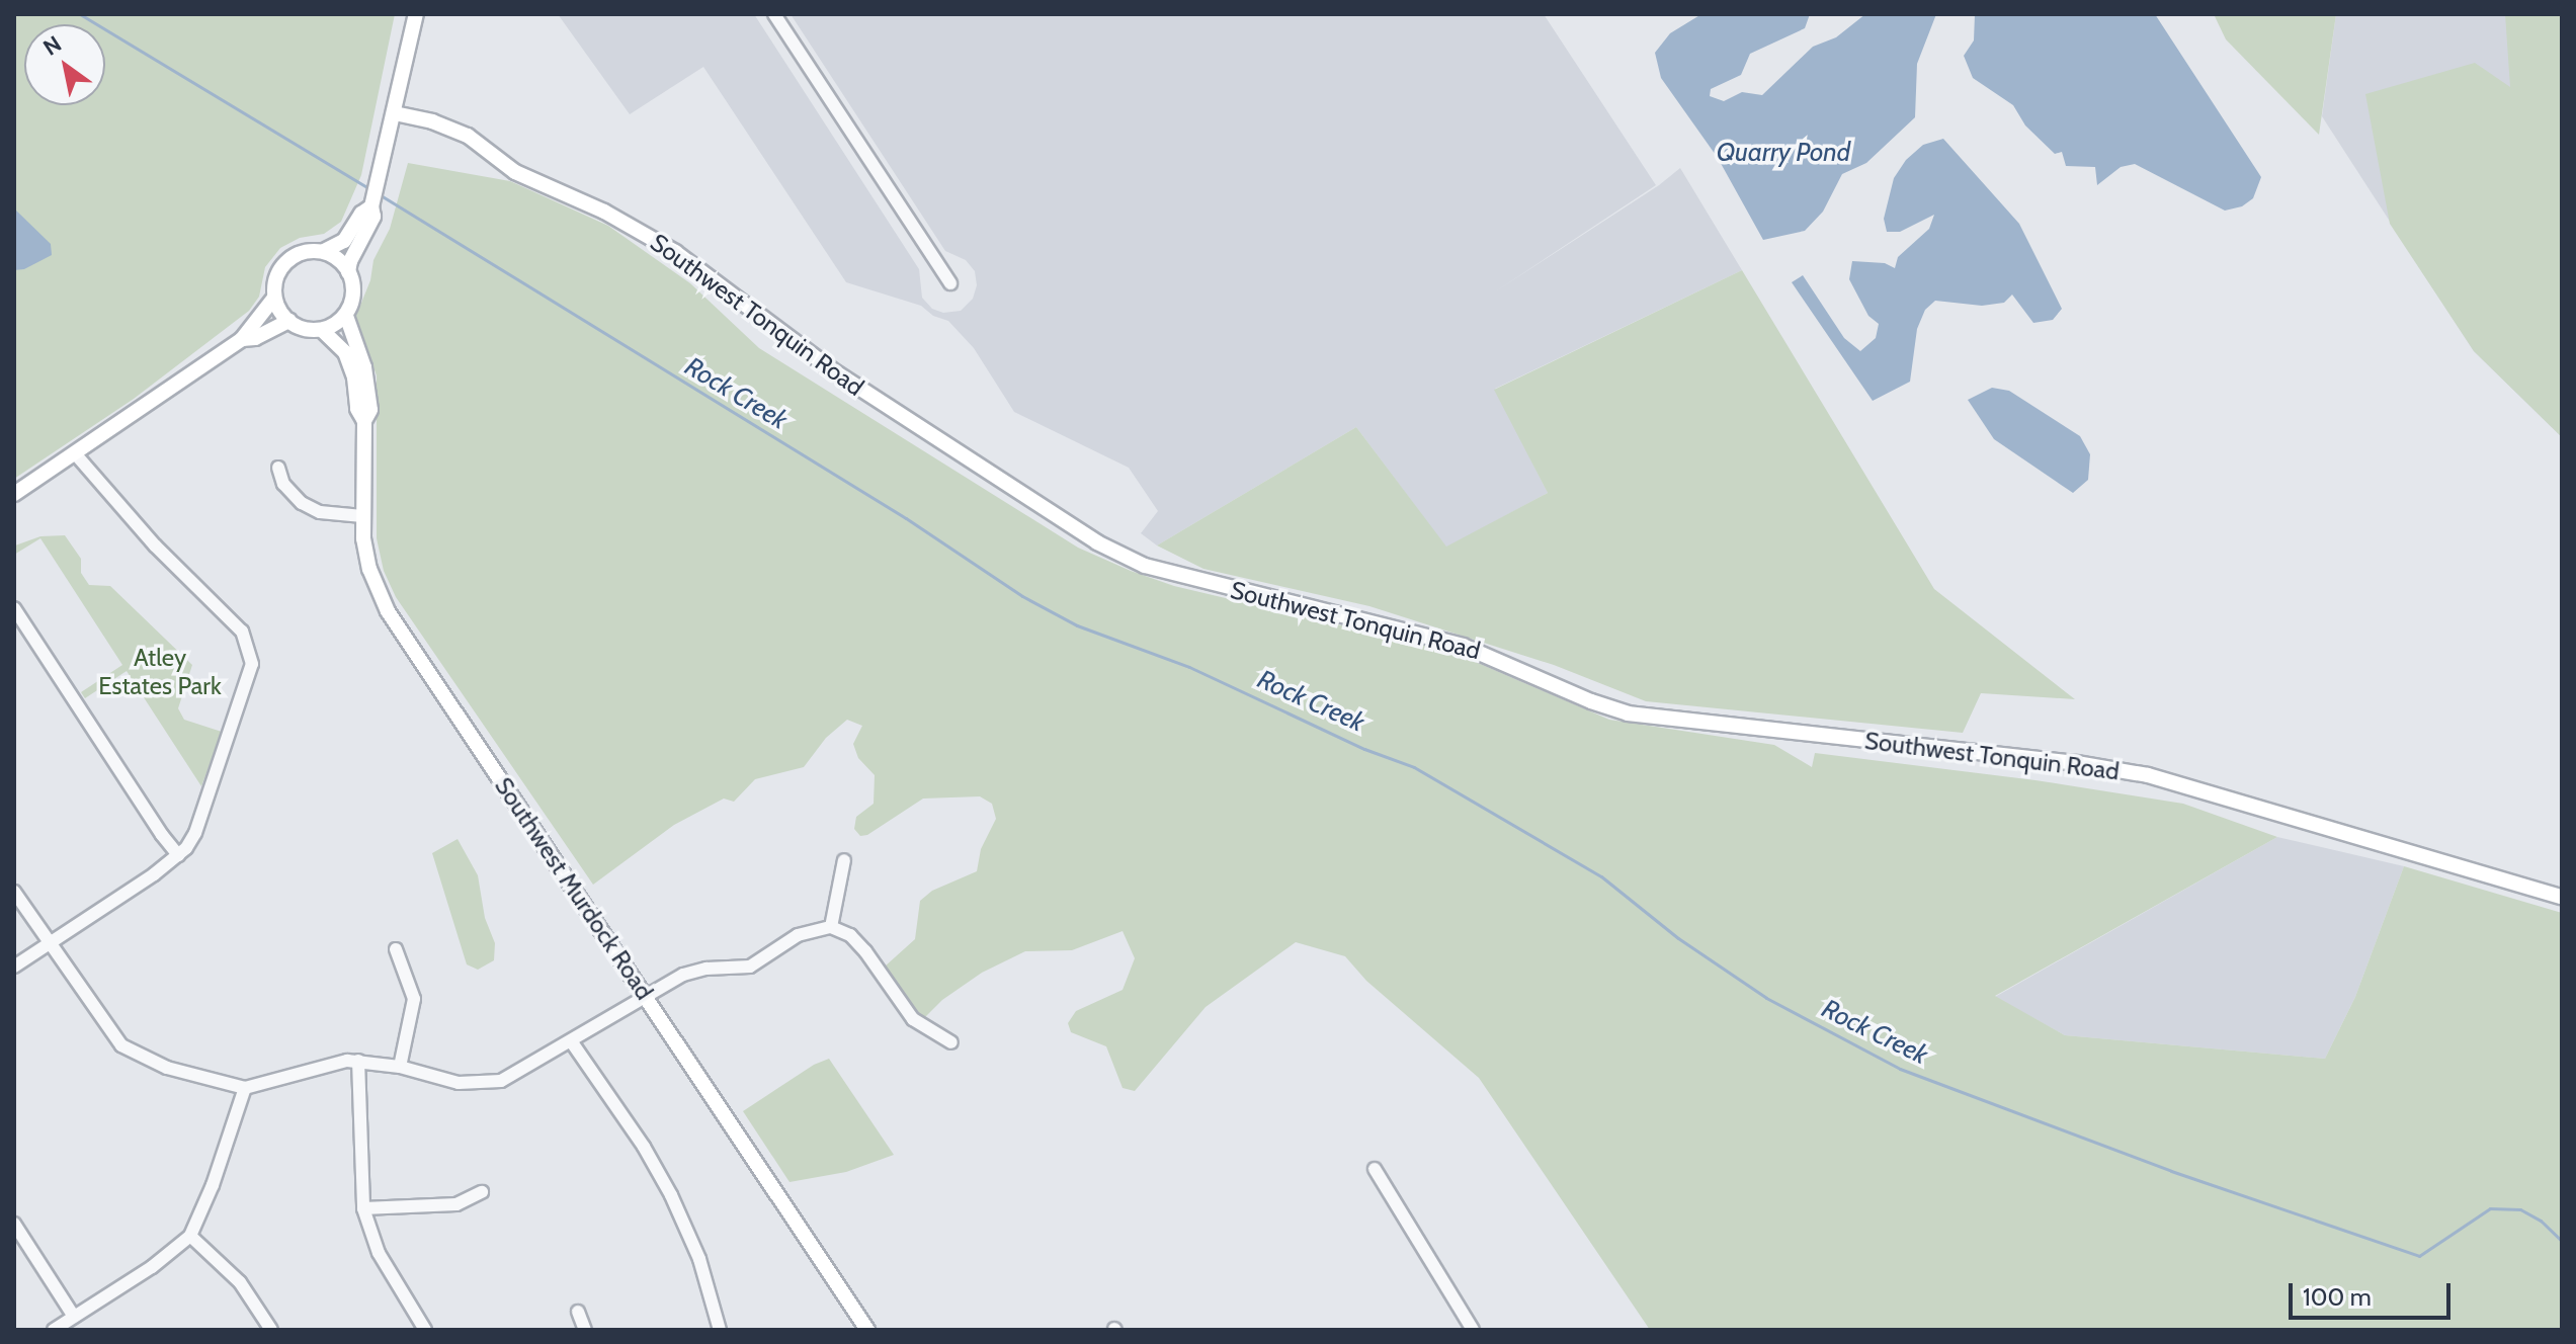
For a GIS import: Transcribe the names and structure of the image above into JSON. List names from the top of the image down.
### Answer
{
  "streets": {
    "main road": ["Southwest Tonquin Road", "Southwest Murdock Road"]
  },
  "water": ["Quarry Pond", "Rock Creek"],
  "parks": ["Atley Estates Park"],
  "scale_bar": "100 m",
  "north": "top left"
}
